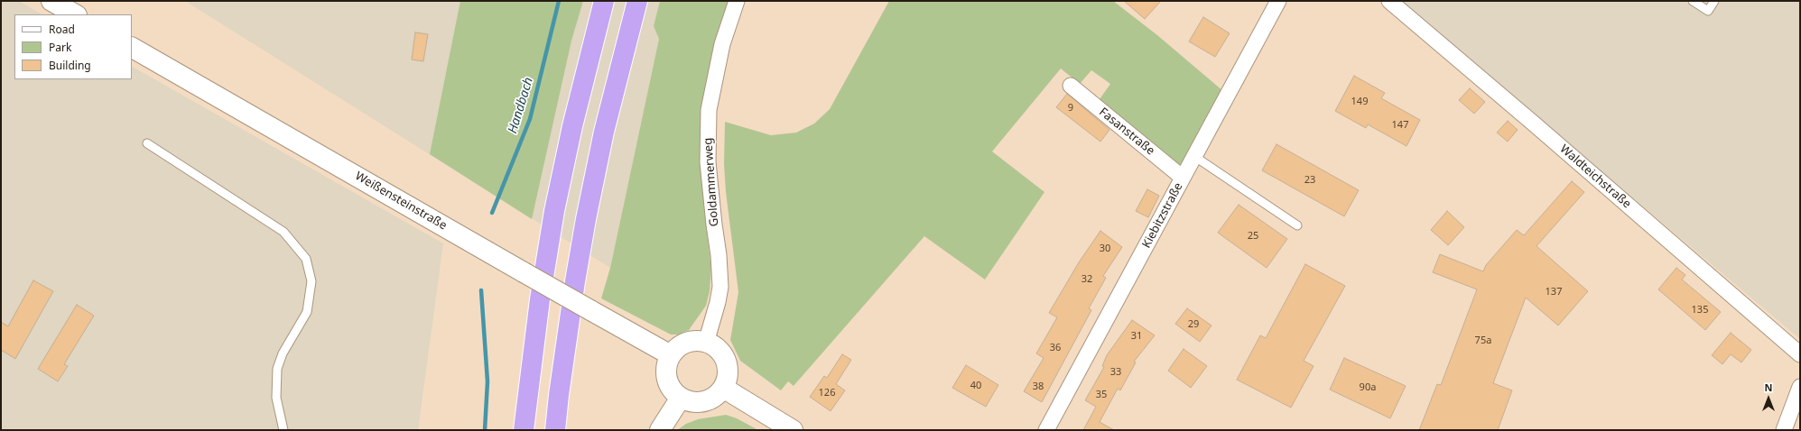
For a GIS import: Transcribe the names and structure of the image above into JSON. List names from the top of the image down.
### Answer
{
  "streets": {
    "street": [
      "Fasanstraße",
      "Waldteichstraße",
      "Goldammerweg",
      "Weißensteinstraße",
      "Kiebitzstraße"
    ]
  },
  "crossings": [
    ["Fasanstraße", "Kiebitzstraße"],
    ["Goldammerweg", "Weißensteinstraße"]
  ],
  "water": ["Handbach"],
  "house_numbers": [
    "149",
    "9",
    "147",
    "23",
    "25",
    "30",
    "32",
    "137",
    "135",
    "29",
    "31",
    "75a",
    "36",
    "33",
    "40",
    "38",
    "90a",
    "126",
    "35"
  ],
  "legend": ["Road", "Park", "Building"],
  "north": "top"
}
